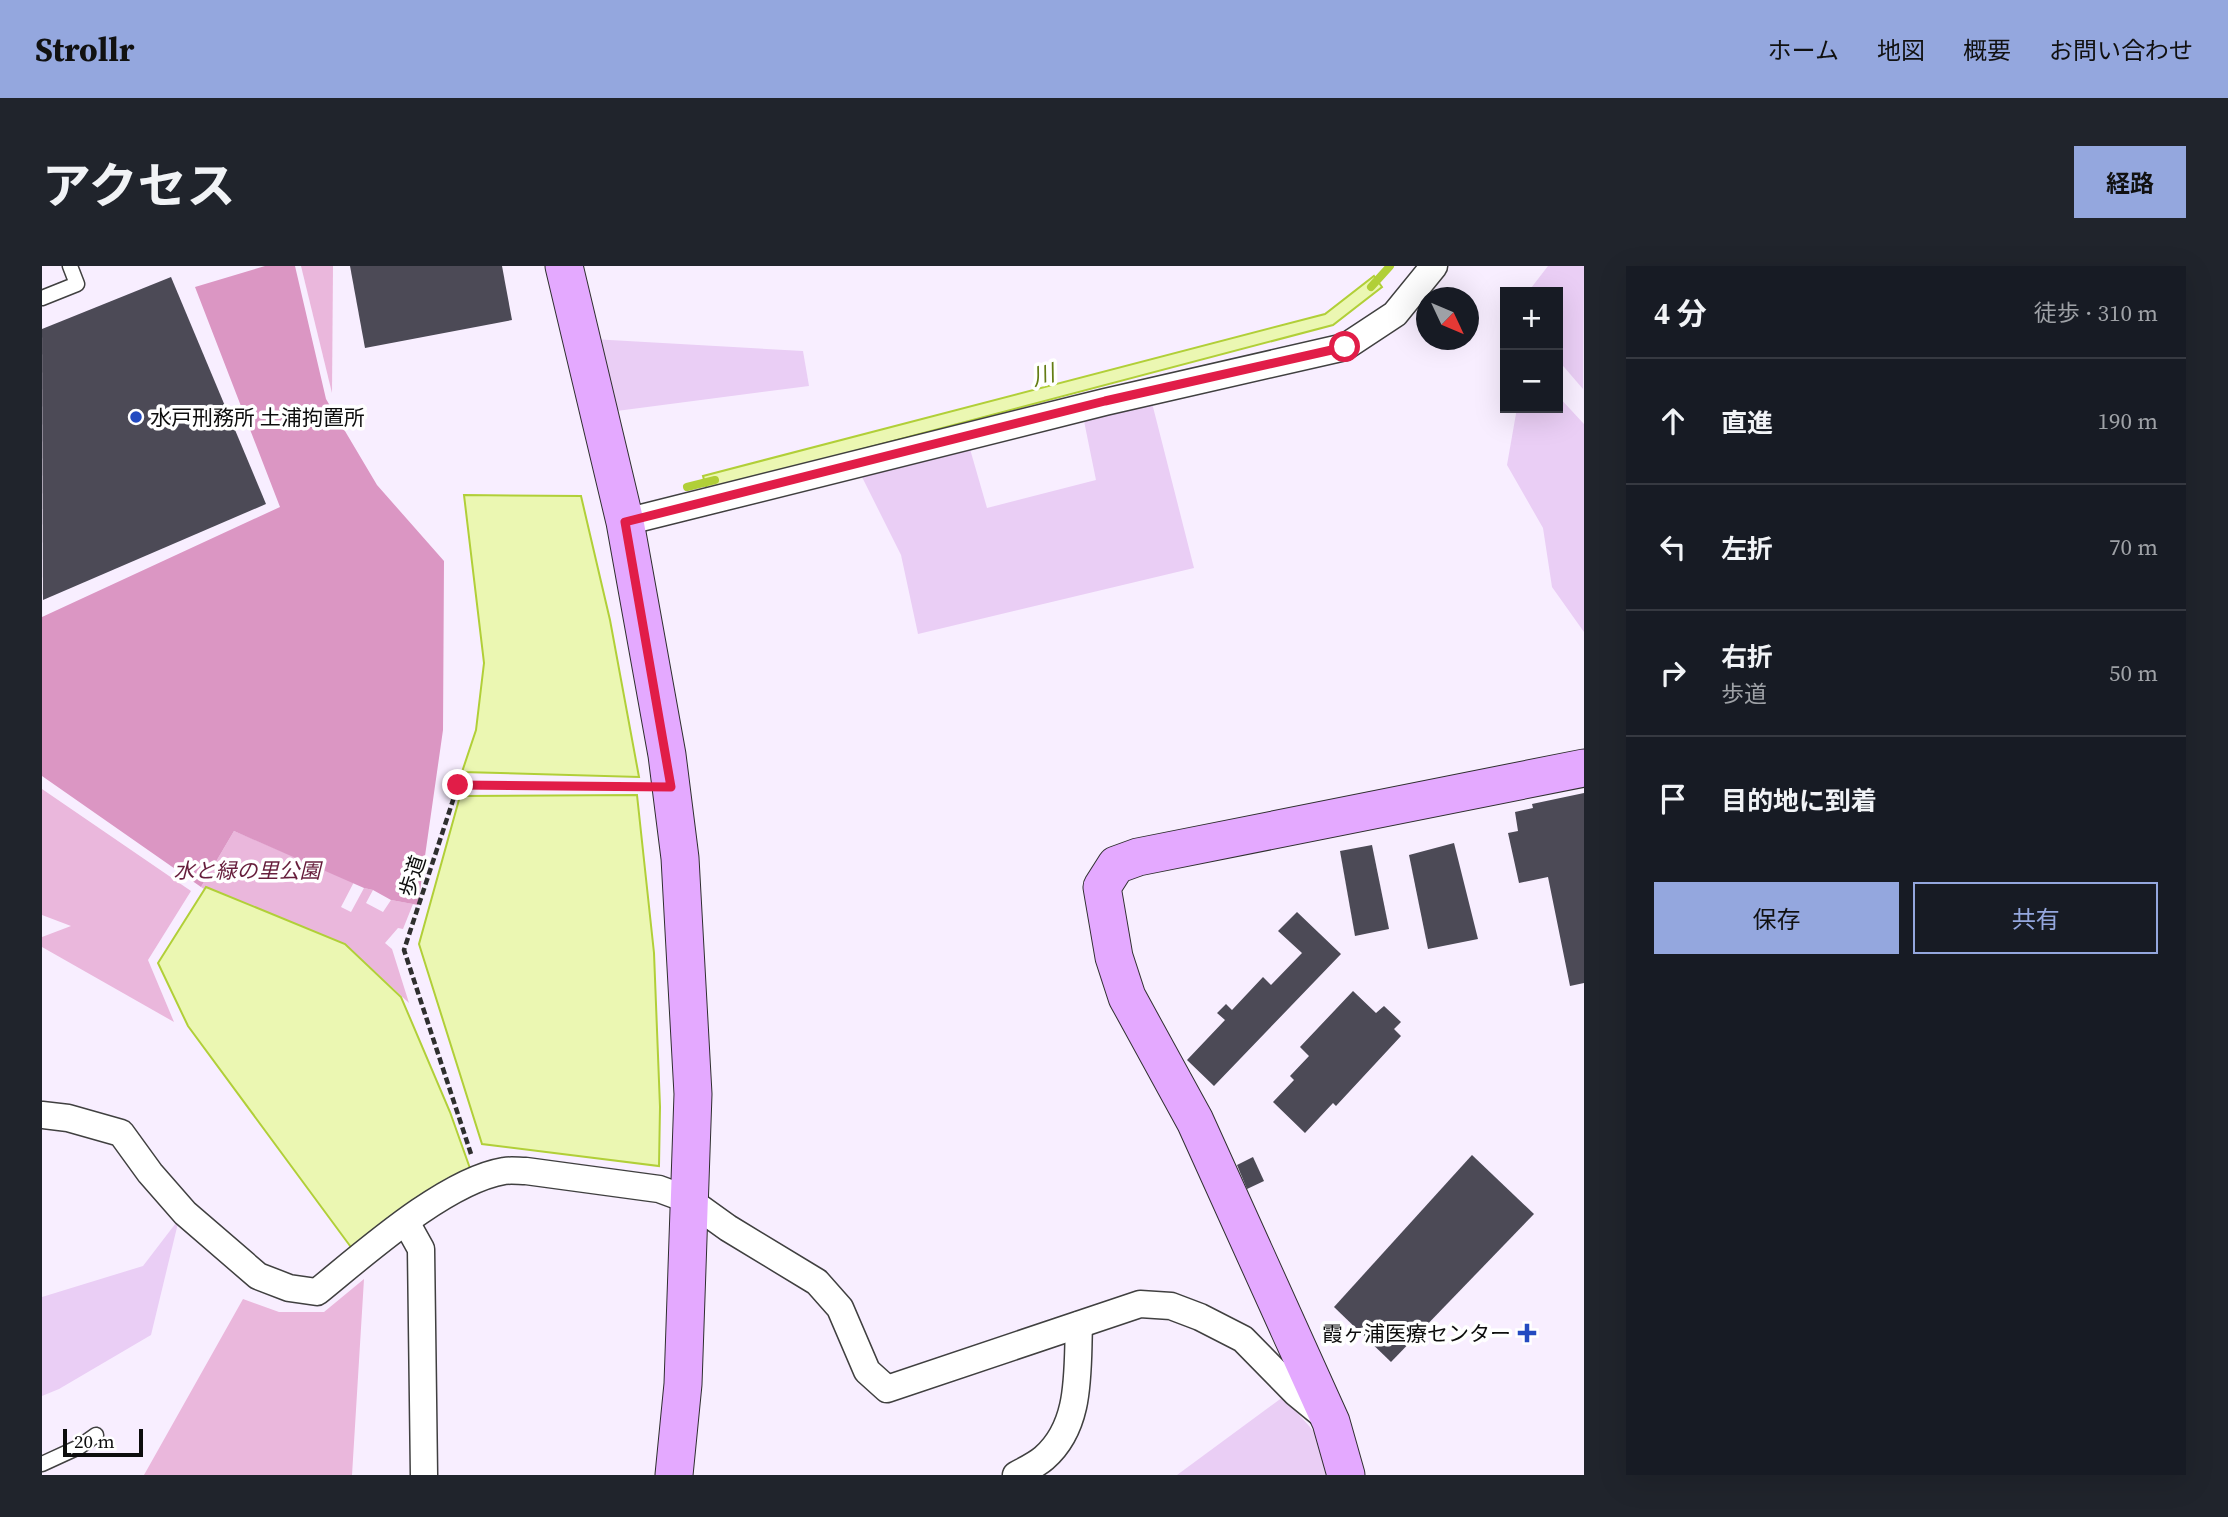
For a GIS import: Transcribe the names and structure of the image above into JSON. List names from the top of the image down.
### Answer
{
  "streets": {
    "path": ["歩道"]
  },
  "water": ["川"],
  "parks": ["水と緑の里公園"],
  "places": {
    "other": ["水戸刑務所 土浦拘置所"],
    "health": ["霞ヶ浦医療センター"]
  },
  "scale_bar": "20 m",
  "north": "bottom right",
  "page": {
    "header": "Strollr",
    "nav": [
      "ホーム",
      "地図",
      "概要",
      "お問い合わせ"
    ],
    "title": "アクセス",
    "buttons": [
      "経路",
      ["保存", "共有"]
    ],
    "heading": ["4 分", "徒歩 · 310 m"],
    "map_buttons": ["+", "−"],
    "list": [
      ["直進", "190 m"],
      ["左折", "70 m"],
      ["右折", "歩道", "50 m"],
      "目的地に到着"
    ],
    "scale": "20 m"
  }
}
